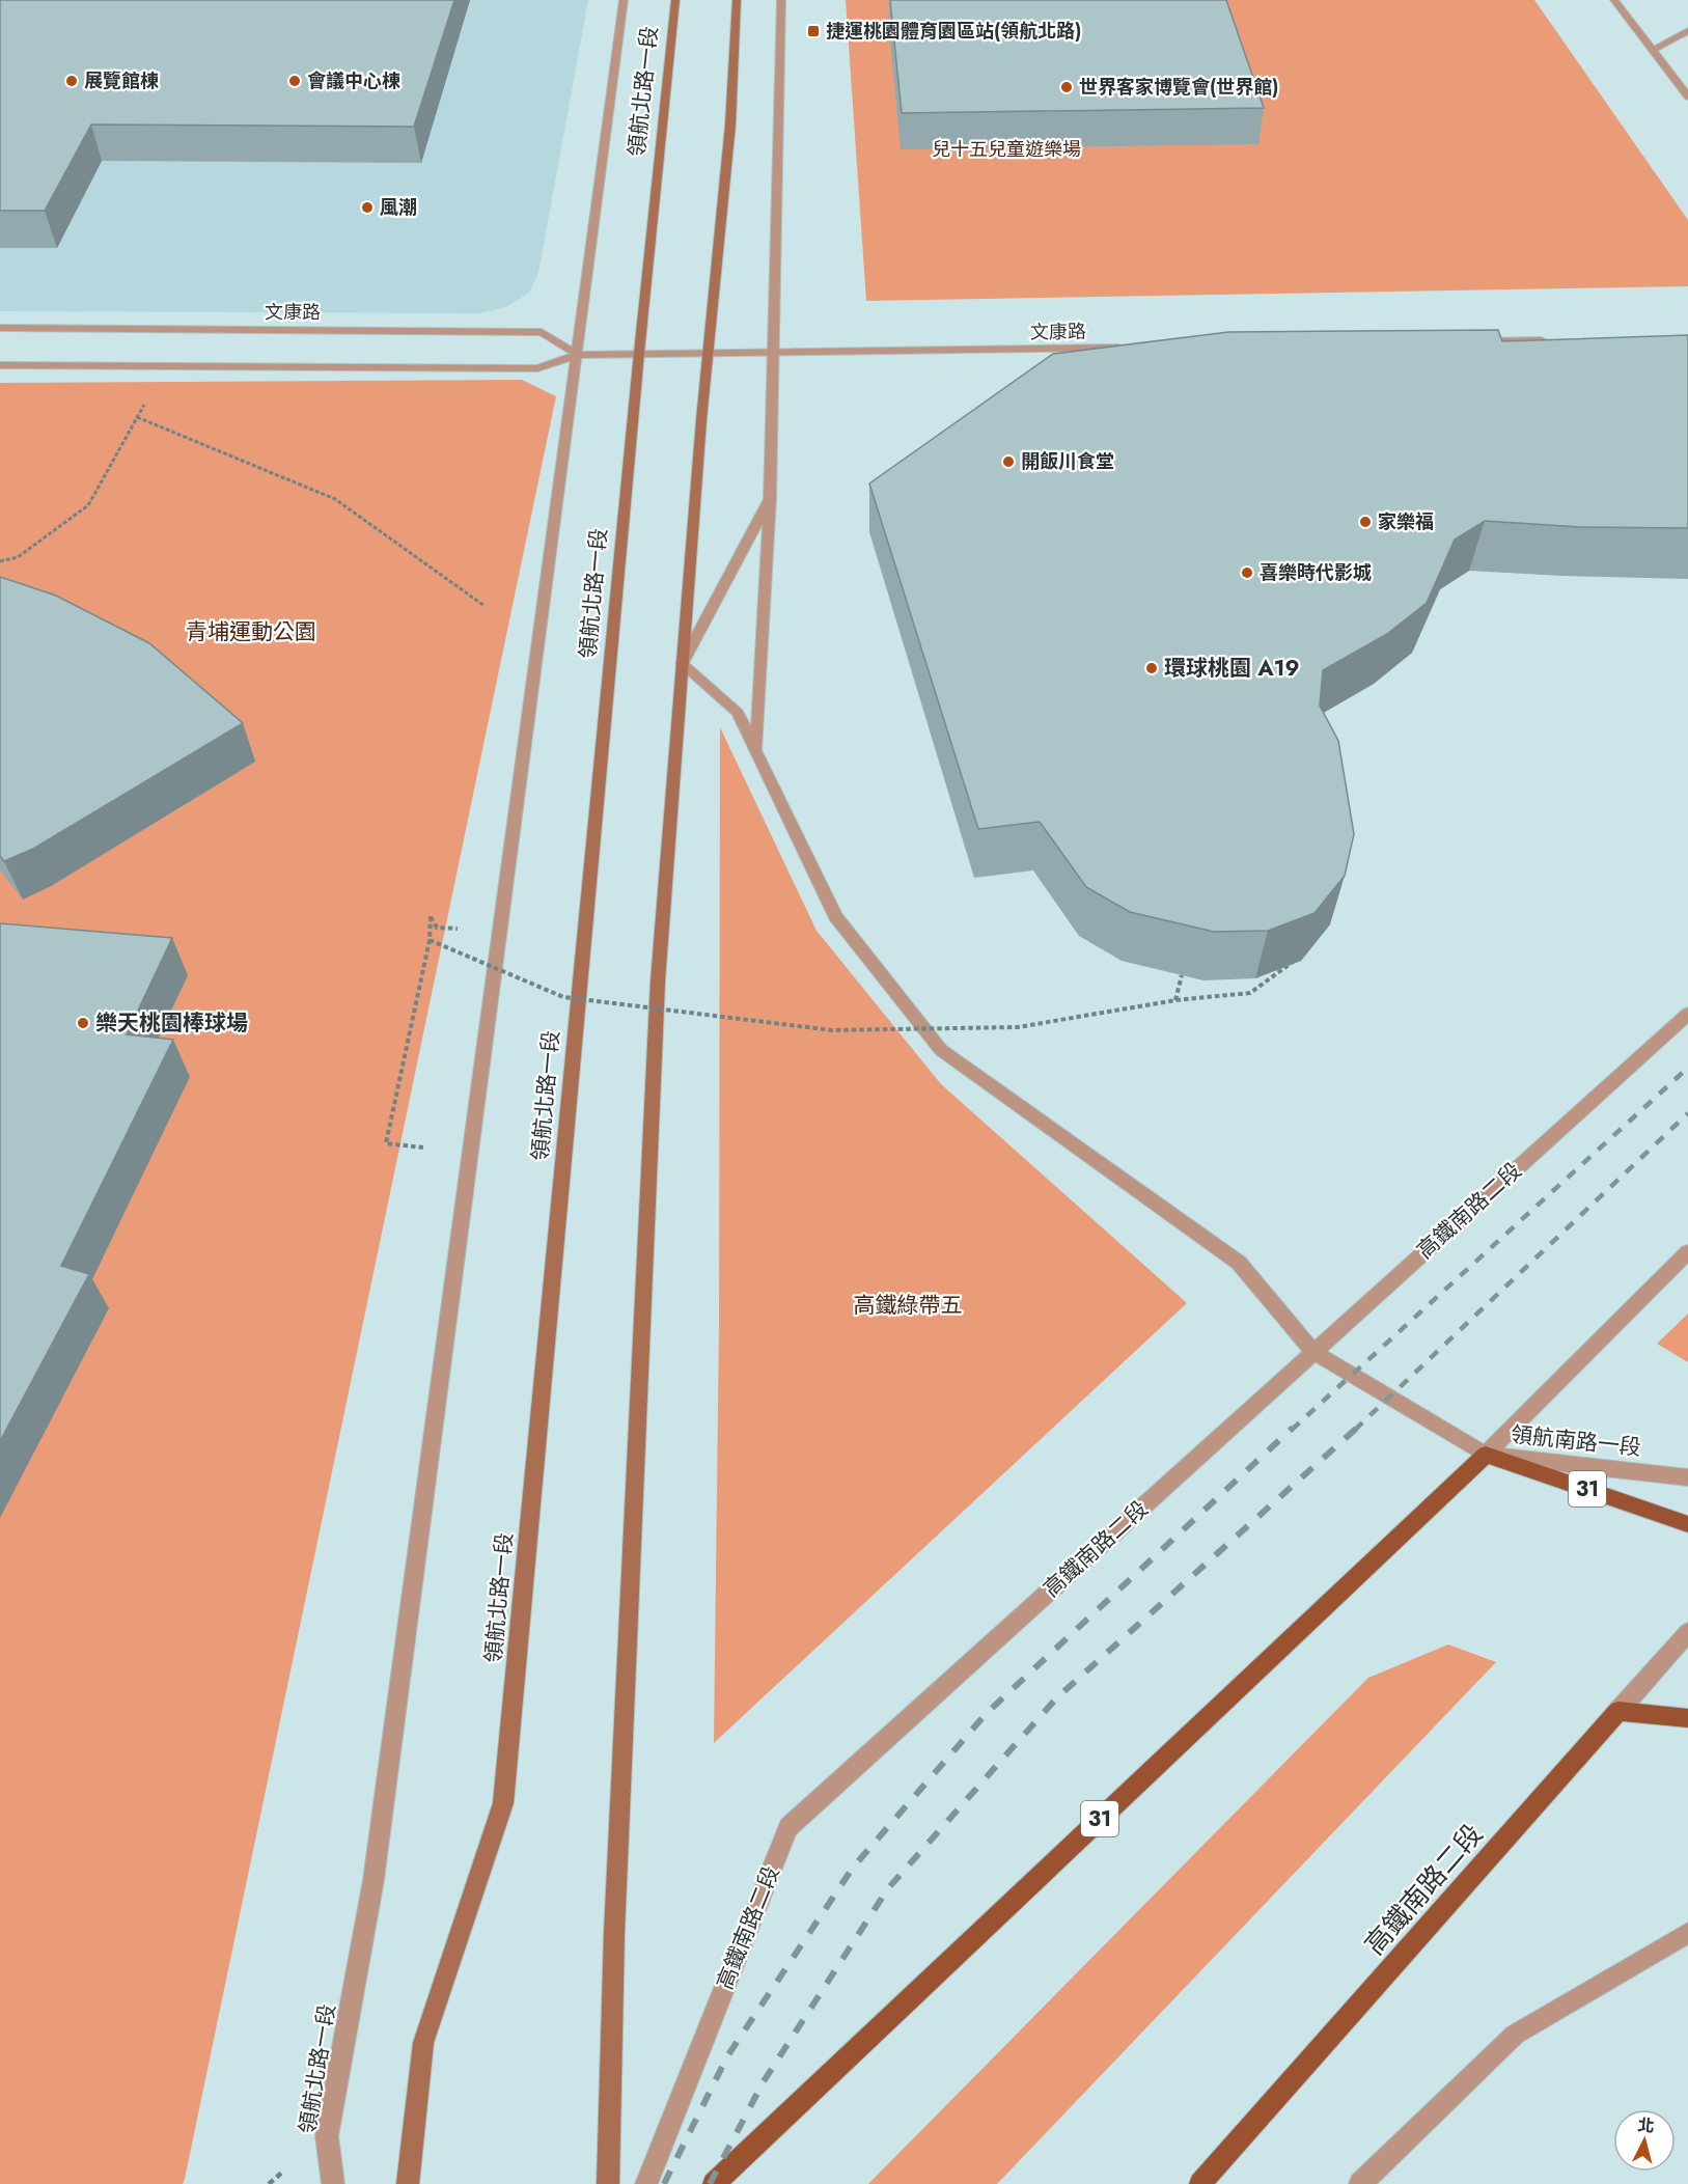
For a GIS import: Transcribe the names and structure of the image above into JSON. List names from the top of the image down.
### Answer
{
  "streets": {
    "main road": [
      "領航北路一段",
      "高鐵南路二段",
      "領航南路一段",
      "31"
    ],
    "street": ["文康路"]
  },
  "crossings": [
    ["領航北路一段", "文康路"],
    ["領航南路一段", "31"]
  ],
  "parks": ["兒十五兒童遊樂場", "青埔運動公園", "高鐵綠帶五"],
  "places": {
    "transit": ["捷運桃園體育園區站(領航北路)"],
    "other": [
      "展覽館棟",
      "會議中心棟",
      "世界客家博覽會(世界館)",
      "風潮",
      "開飯川食堂",
      "家樂福",
      "喜樂時代影城",
      "環球桃園 A19",
      "樂天桃園棒球場"
    ]
  },
  "north": "top"
}
